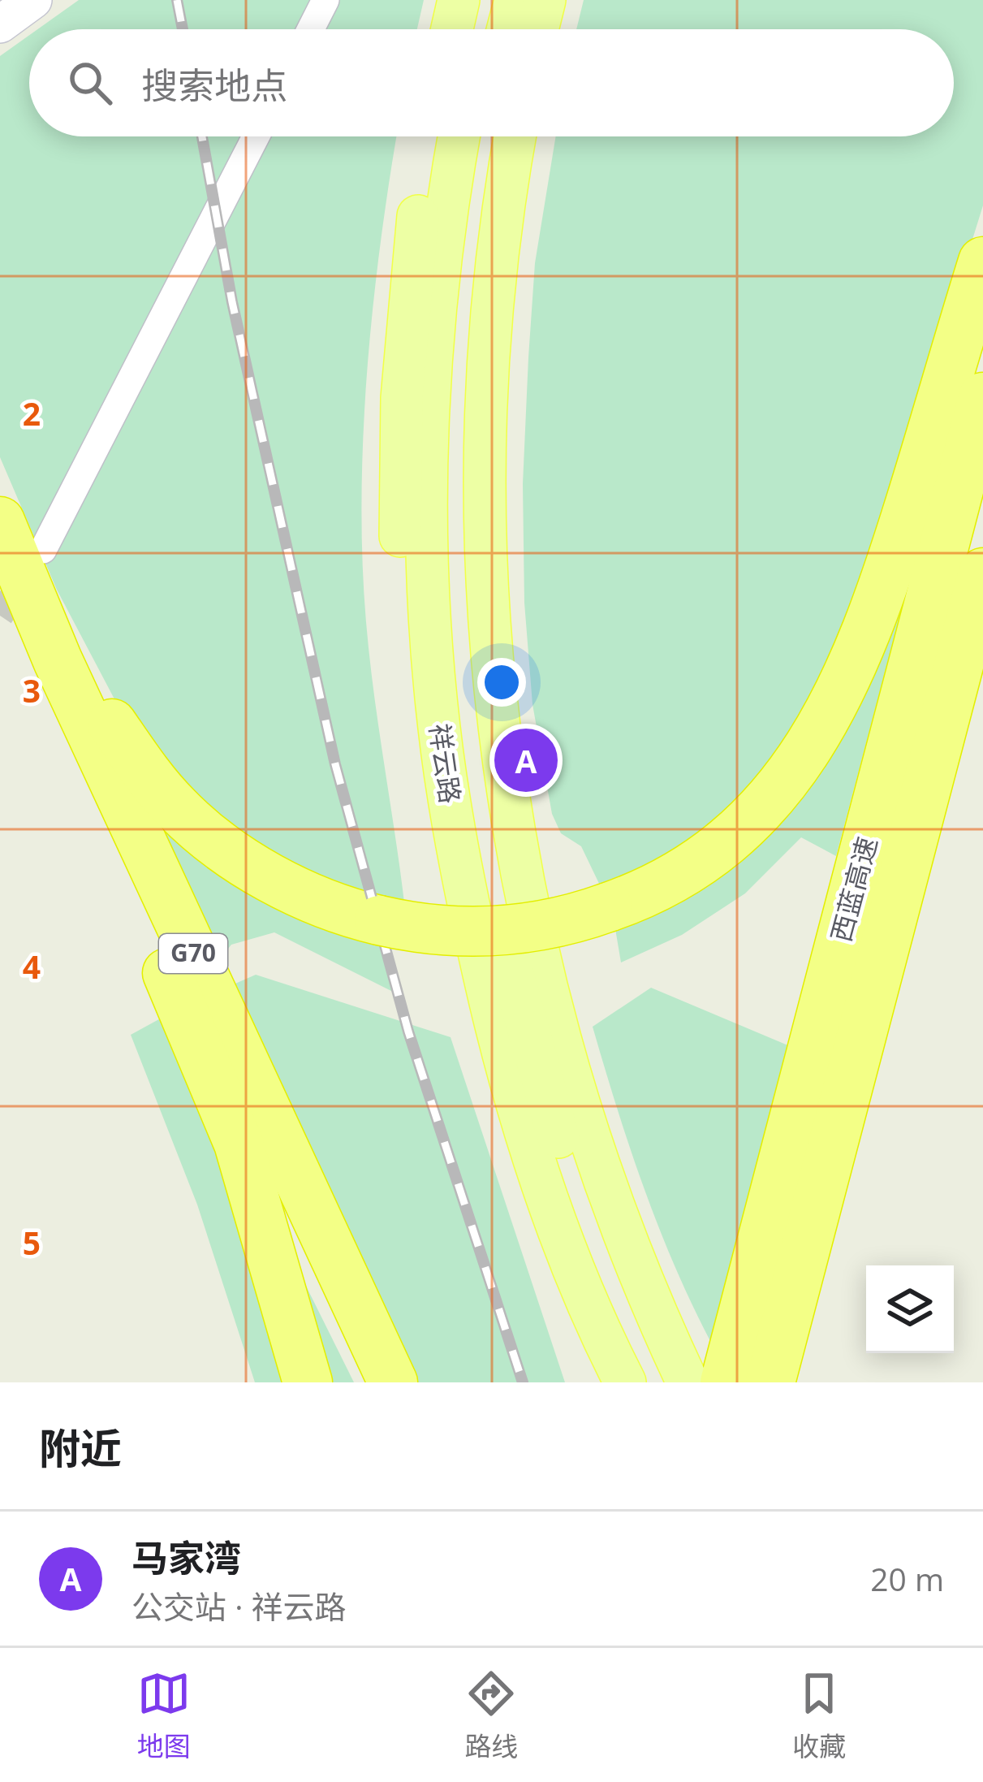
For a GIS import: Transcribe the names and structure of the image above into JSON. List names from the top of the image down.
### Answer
{
  "streets": {
    "highway": ["西蓝高速", "G70"],
    "main road": ["祥云路"]
  },
  "page": {
    "search": "搜索地点",
    "pins": "A",
    "heading": "附近",
    "list": [
      {
        "mark": "A",
        "name": "马家湾",
        "note": "公交站 · 祥云路",
        "value": "20 m"
      }
    ],
    "nav": ["地图", "路线", "收藏"]
  },
  "grid": {
    "rows": [
      "2",
      "3",
      "4",
      "5"
    ]
  }
}
